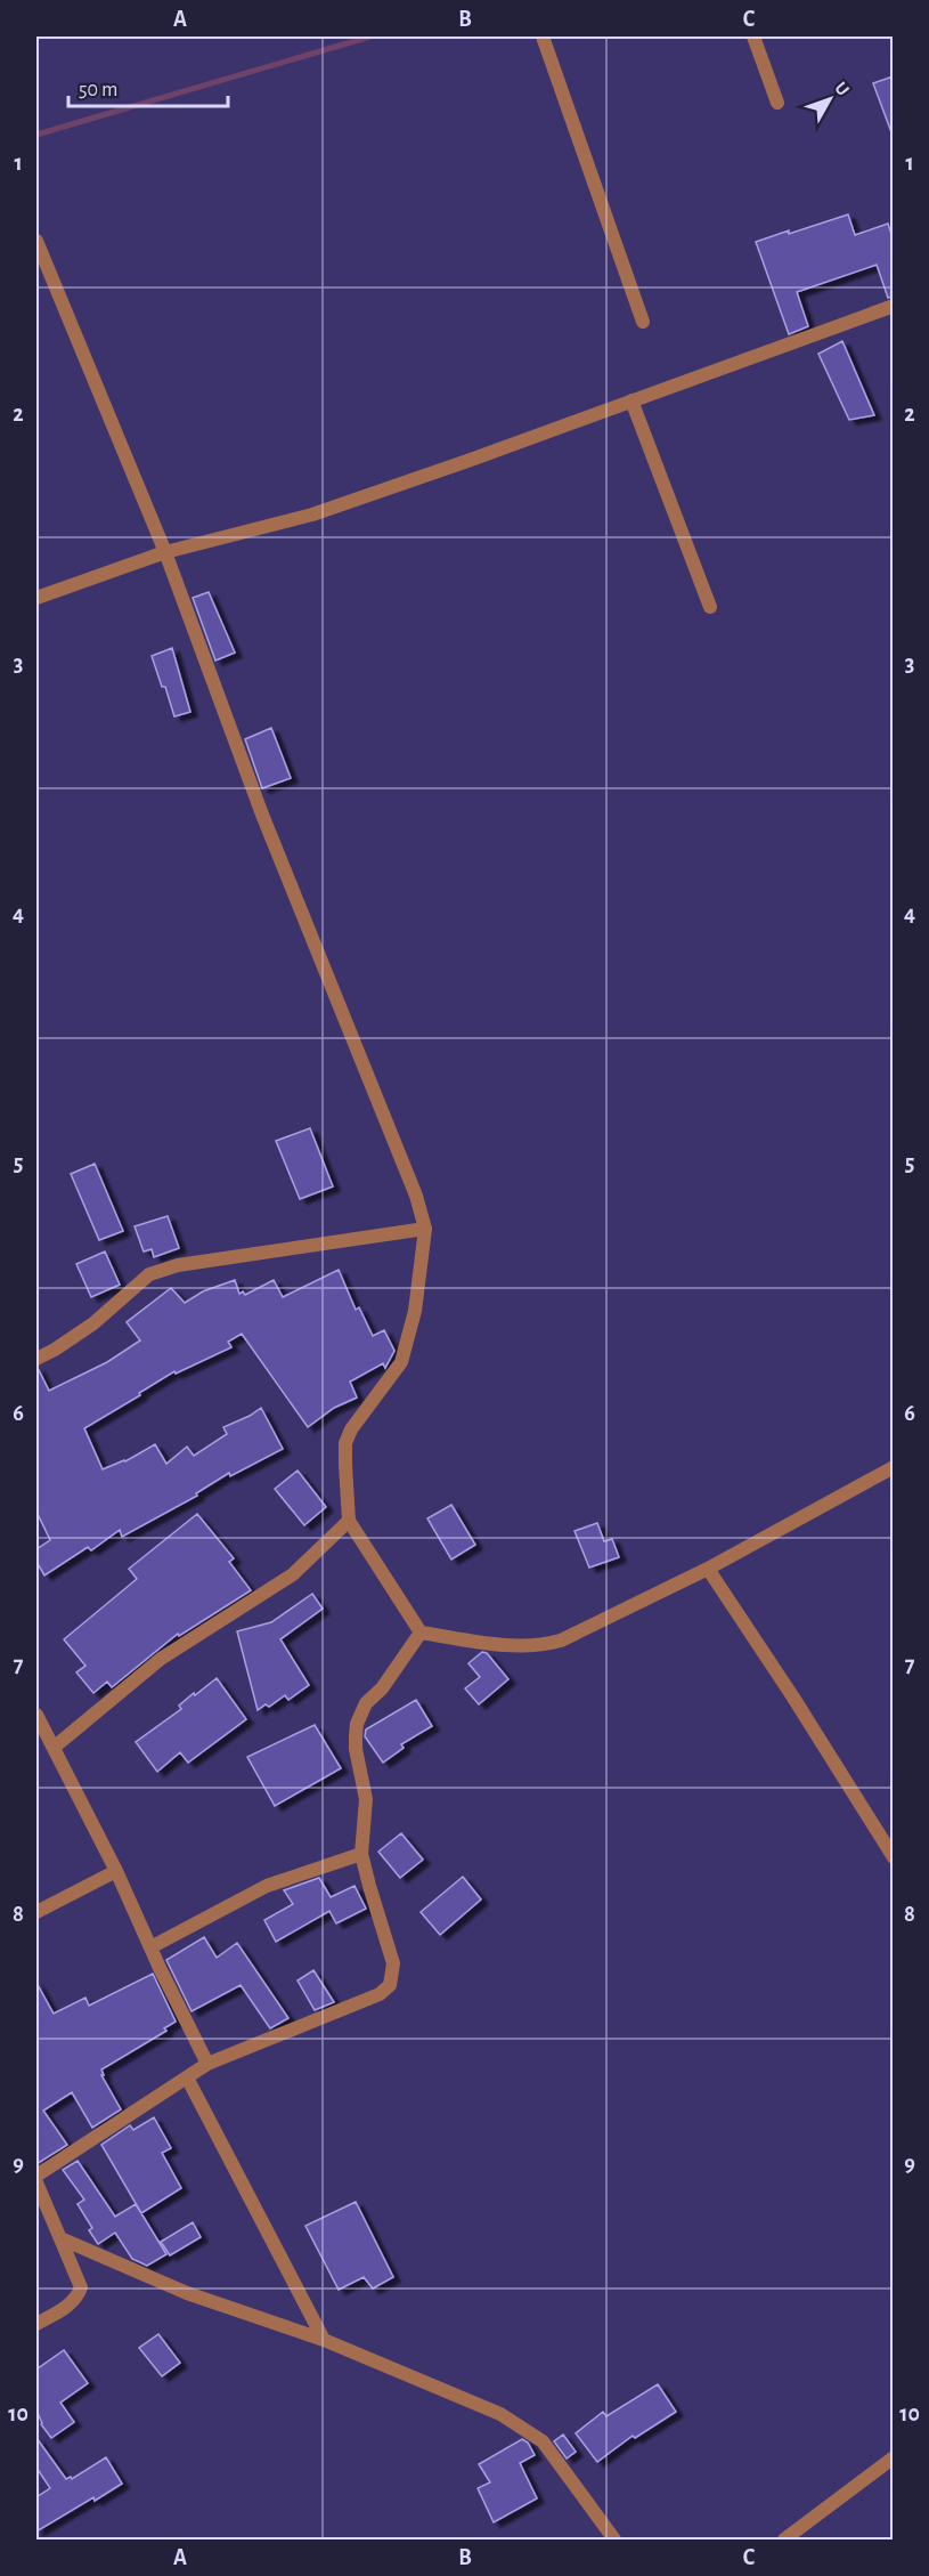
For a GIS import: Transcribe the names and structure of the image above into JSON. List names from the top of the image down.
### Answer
{
  "scale_bar": "50 m",
  "north": "top right",
  "grid": {
    "columns": ["A", "B", "C"],
    "rows": [
      "1",
      "2",
      "3",
      "4",
      "5",
      "6",
      "7",
      "8",
      "9",
      "10"
    ]
  }
}
